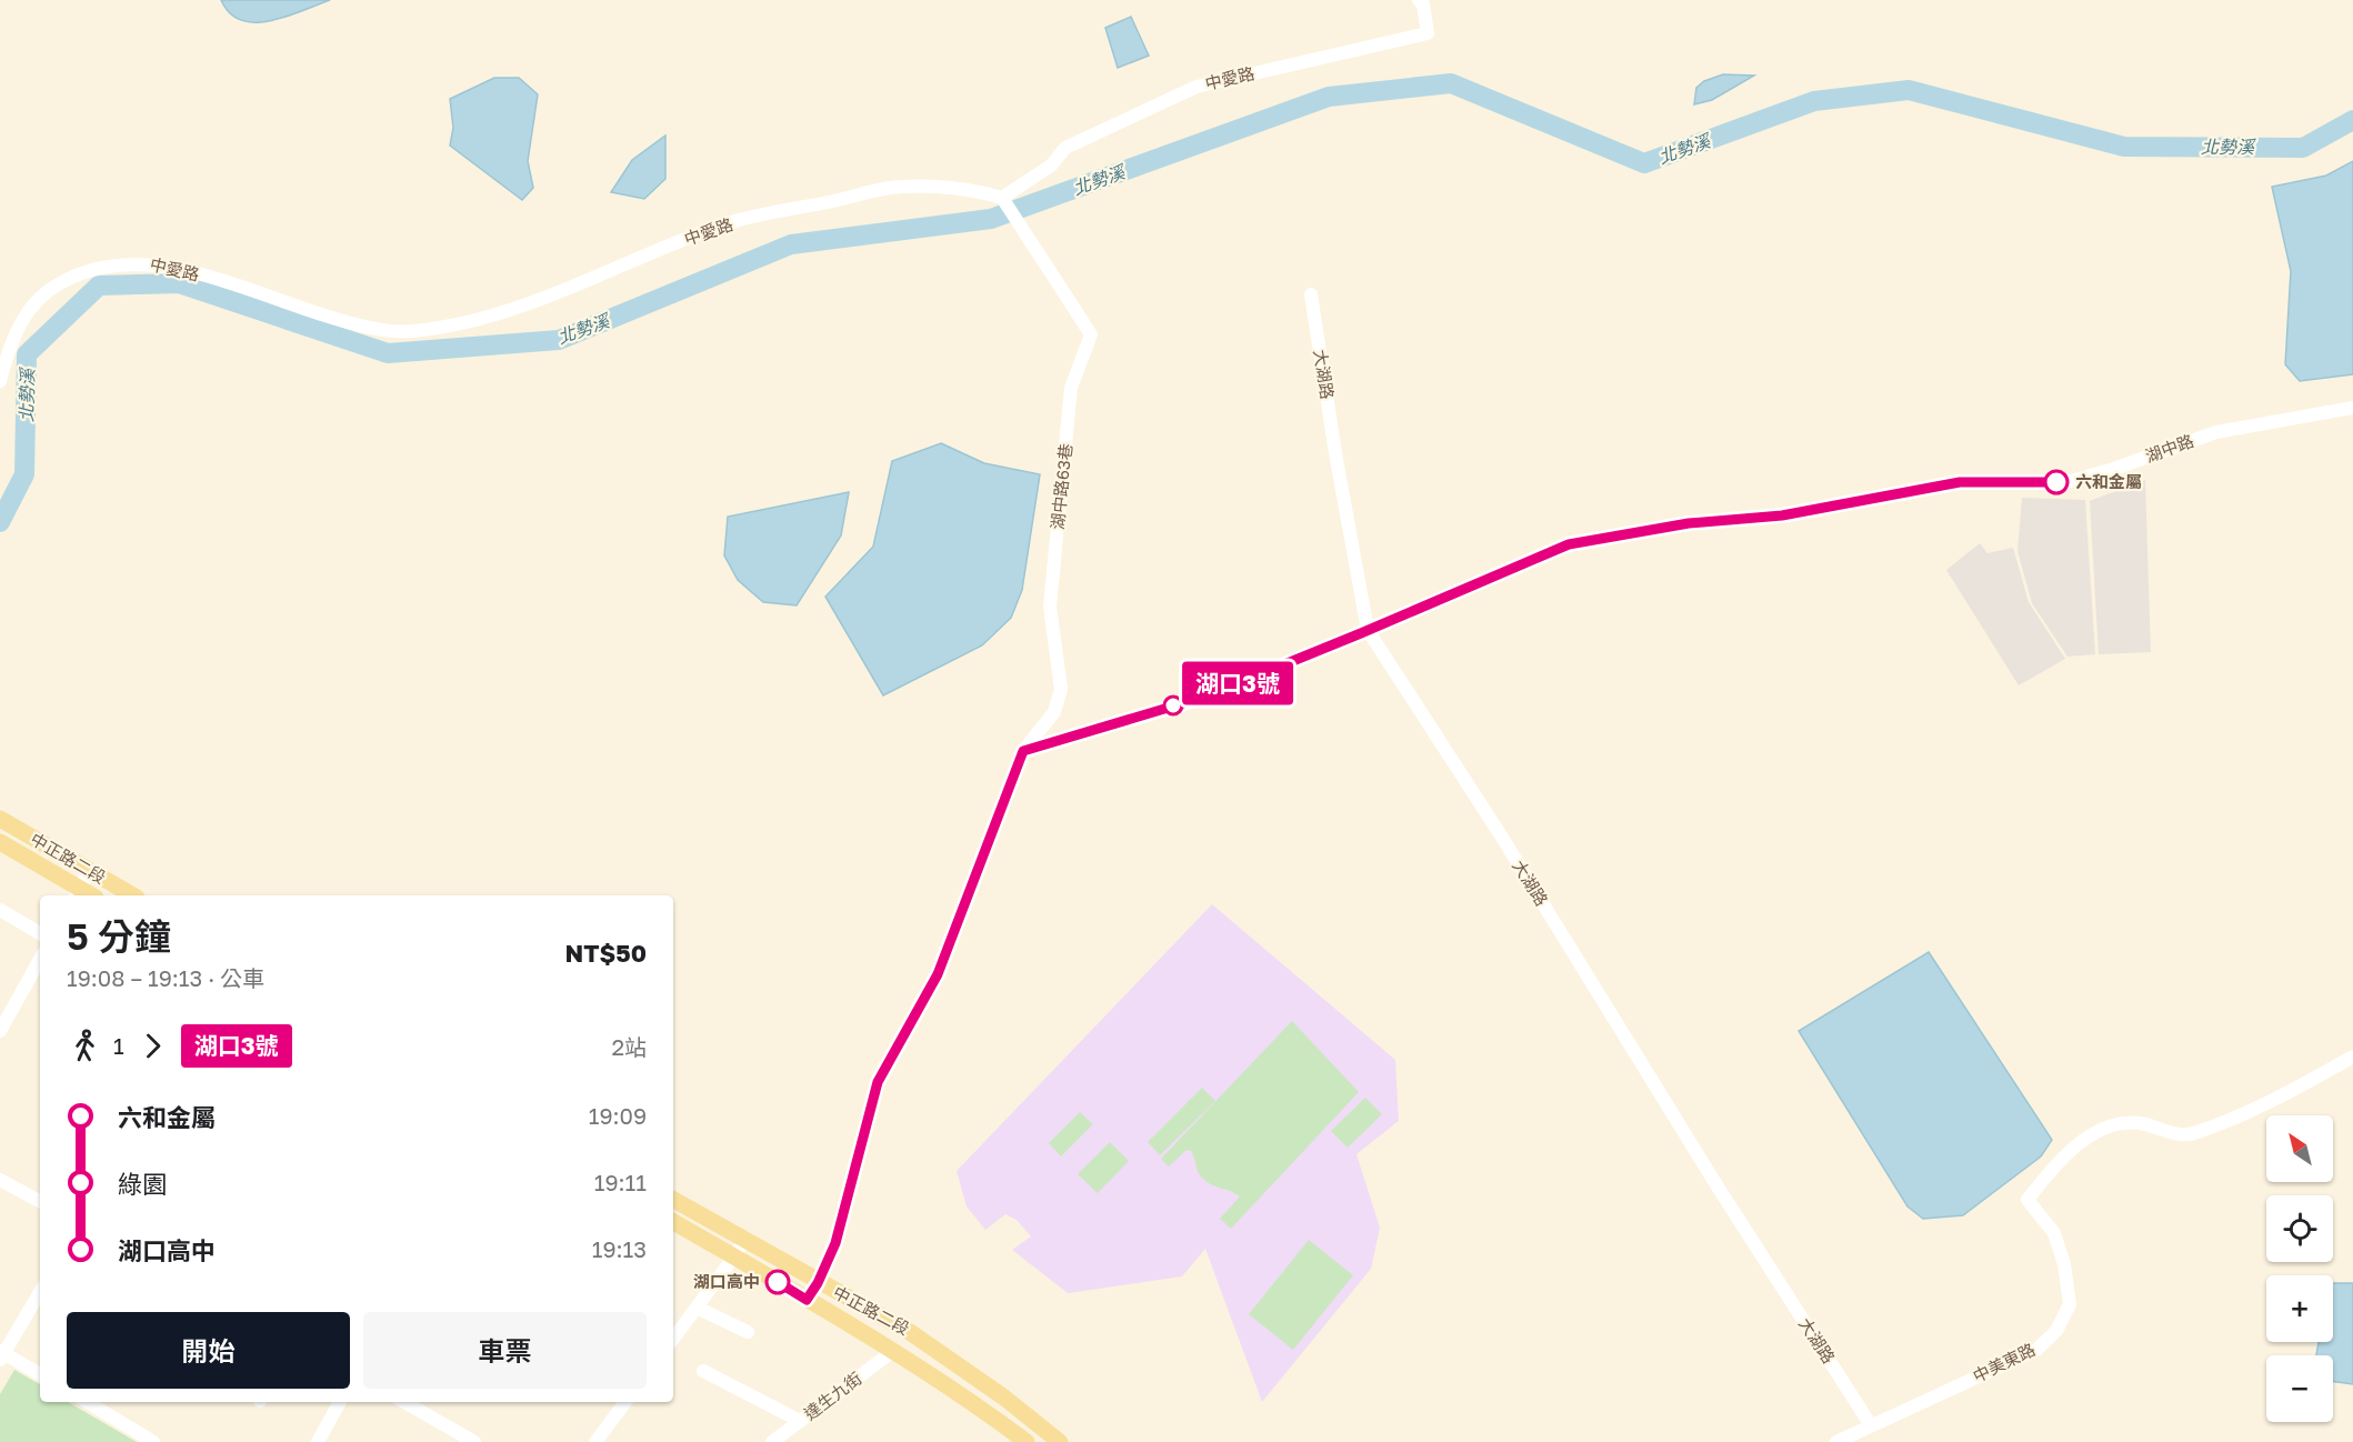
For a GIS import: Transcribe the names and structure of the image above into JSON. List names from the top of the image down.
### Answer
{
  "streets": {
    "main road": ["中正路二段"],
    "street": [
      "中愛路",
      "大湖路",
      "湖中路",
      "湖中路63巷",
      "中美東路",
      "達生九街"
    ]
  },
  "crossings": [
    ["中愛路", "湖中路63巷"],
    ["大湖路", "湖中路"],
    ["大湖路", "中美東路"],
    ["湖中路", "湖中路63巷"],
    ["中正路二段", "達生九街"]
  ],
  "water": ["北勢溪"],
  "places": ["六和金屬", "湖口高中"],
  "lines": ["bus line 湖口3號"],
  "north": "top left",
  "page": {
    "on_map": "湖口3號",
    "heading": ["5 分鐘", "19:08 – 19:13 · 公車", "NT$50"],
    "legs": ["1", "湖口3號", "2站"],
    "list": [
      {
        "name": "六和金屬",
        "value": "19:09"
      },
      {
        "name": "綠園",
        "value": "19:11"
      },
      {
        "name": "湖口高中",
        "value": "19:13"
      }
    ],
    "map_buttons": ["+", "−"],
    "buttons": ["開始", "車票"]
  }
}
